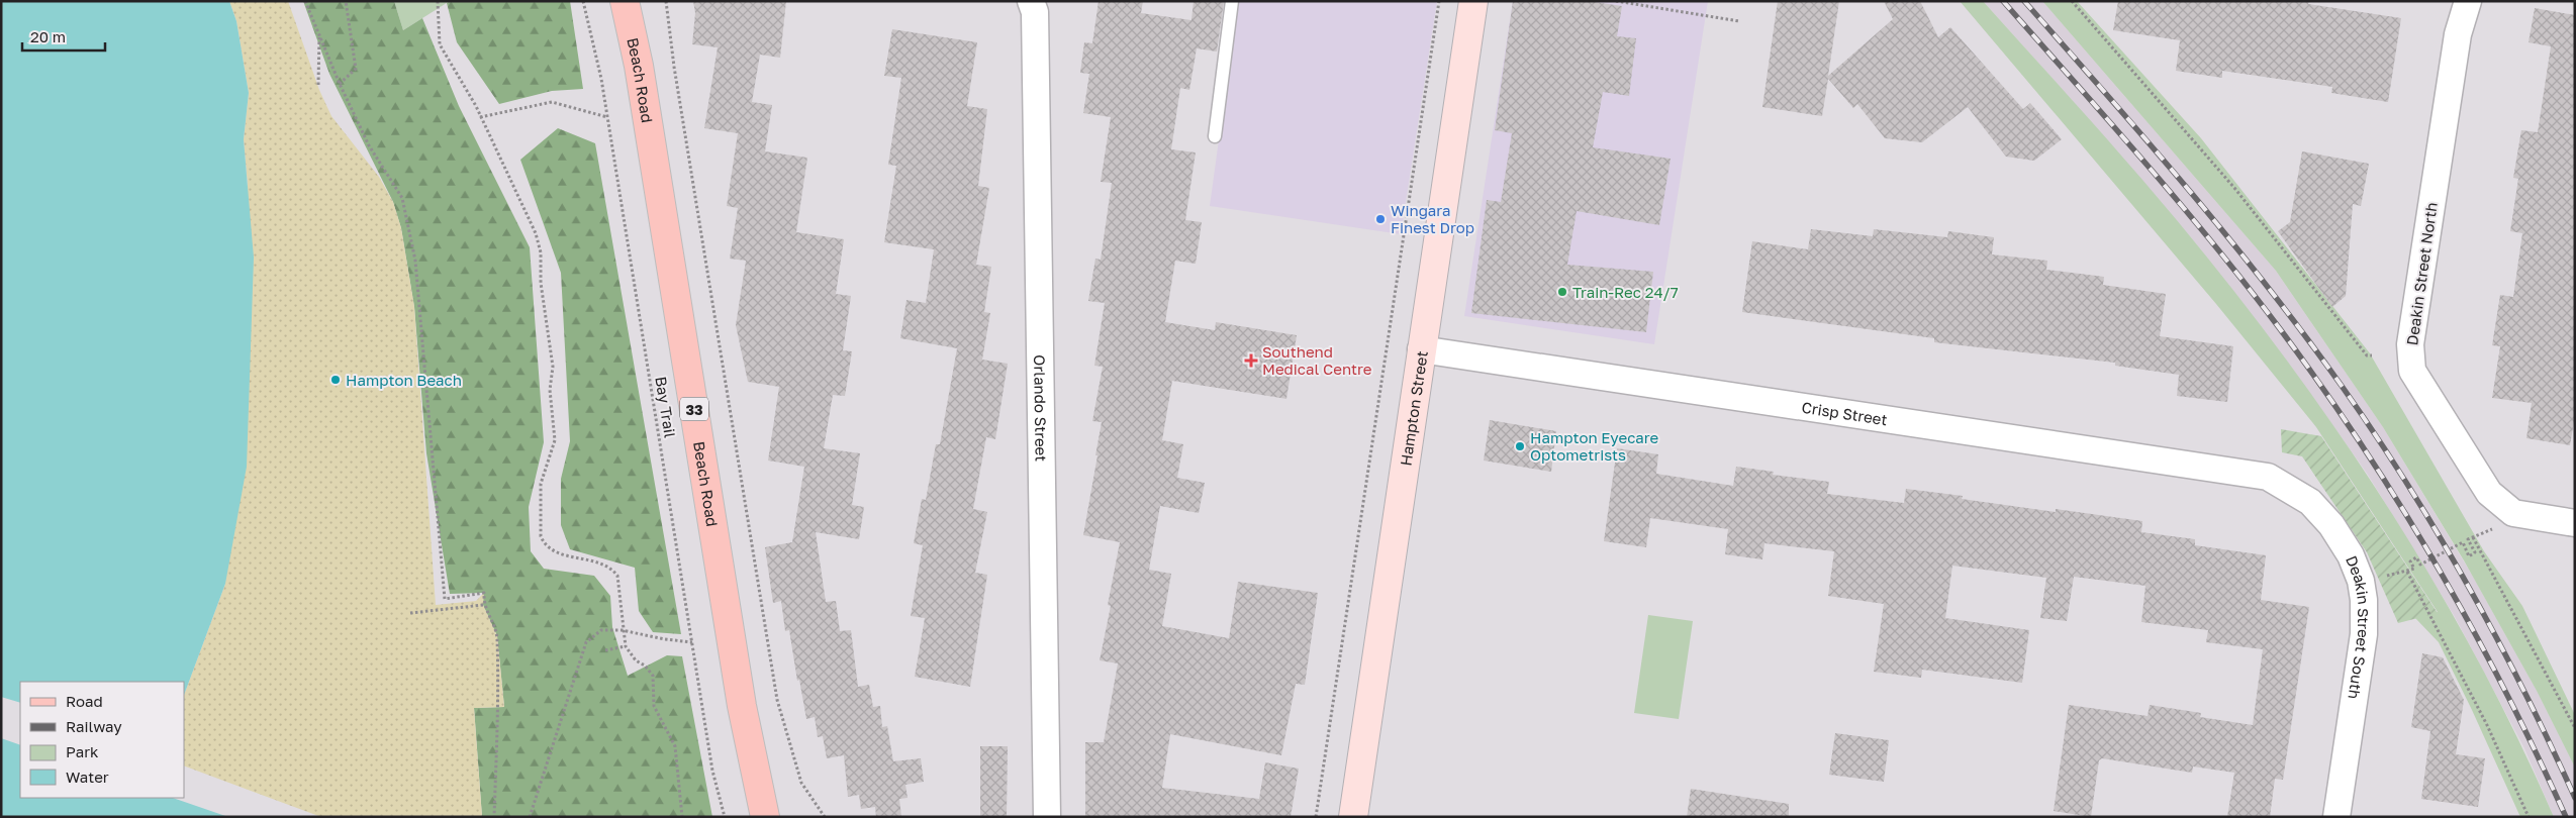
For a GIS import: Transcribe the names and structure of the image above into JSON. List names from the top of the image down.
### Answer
{
  "streets": {
    "main road": ["Beach Road", "33", "Hampton Street"],
    "street": [
      "Deakin Street North",
      "Orlando Street",
      "Crisp Street",
      "Deakin Street South"
    ],
    "path": ["Bay Trail"]
  },
  "crossings": [
    ["Hampton Street", "Crisp Street"],
    ["Crisp Street", "Deakin Street South"]
  ],
  "places": {
    "other": [
      "Wingara Finest Drop",
      "Train-Rec 24/7",
      "Hampton Beach",
      "Hampton Eyecare Optometrists"
    ],
    "health": ["Southend Medical Centre"]
  },
  "legend": [
    "Road",
    "Railway",
    "Park",
    "Water"
  ],
  "scale_bar": "20 m"
}
